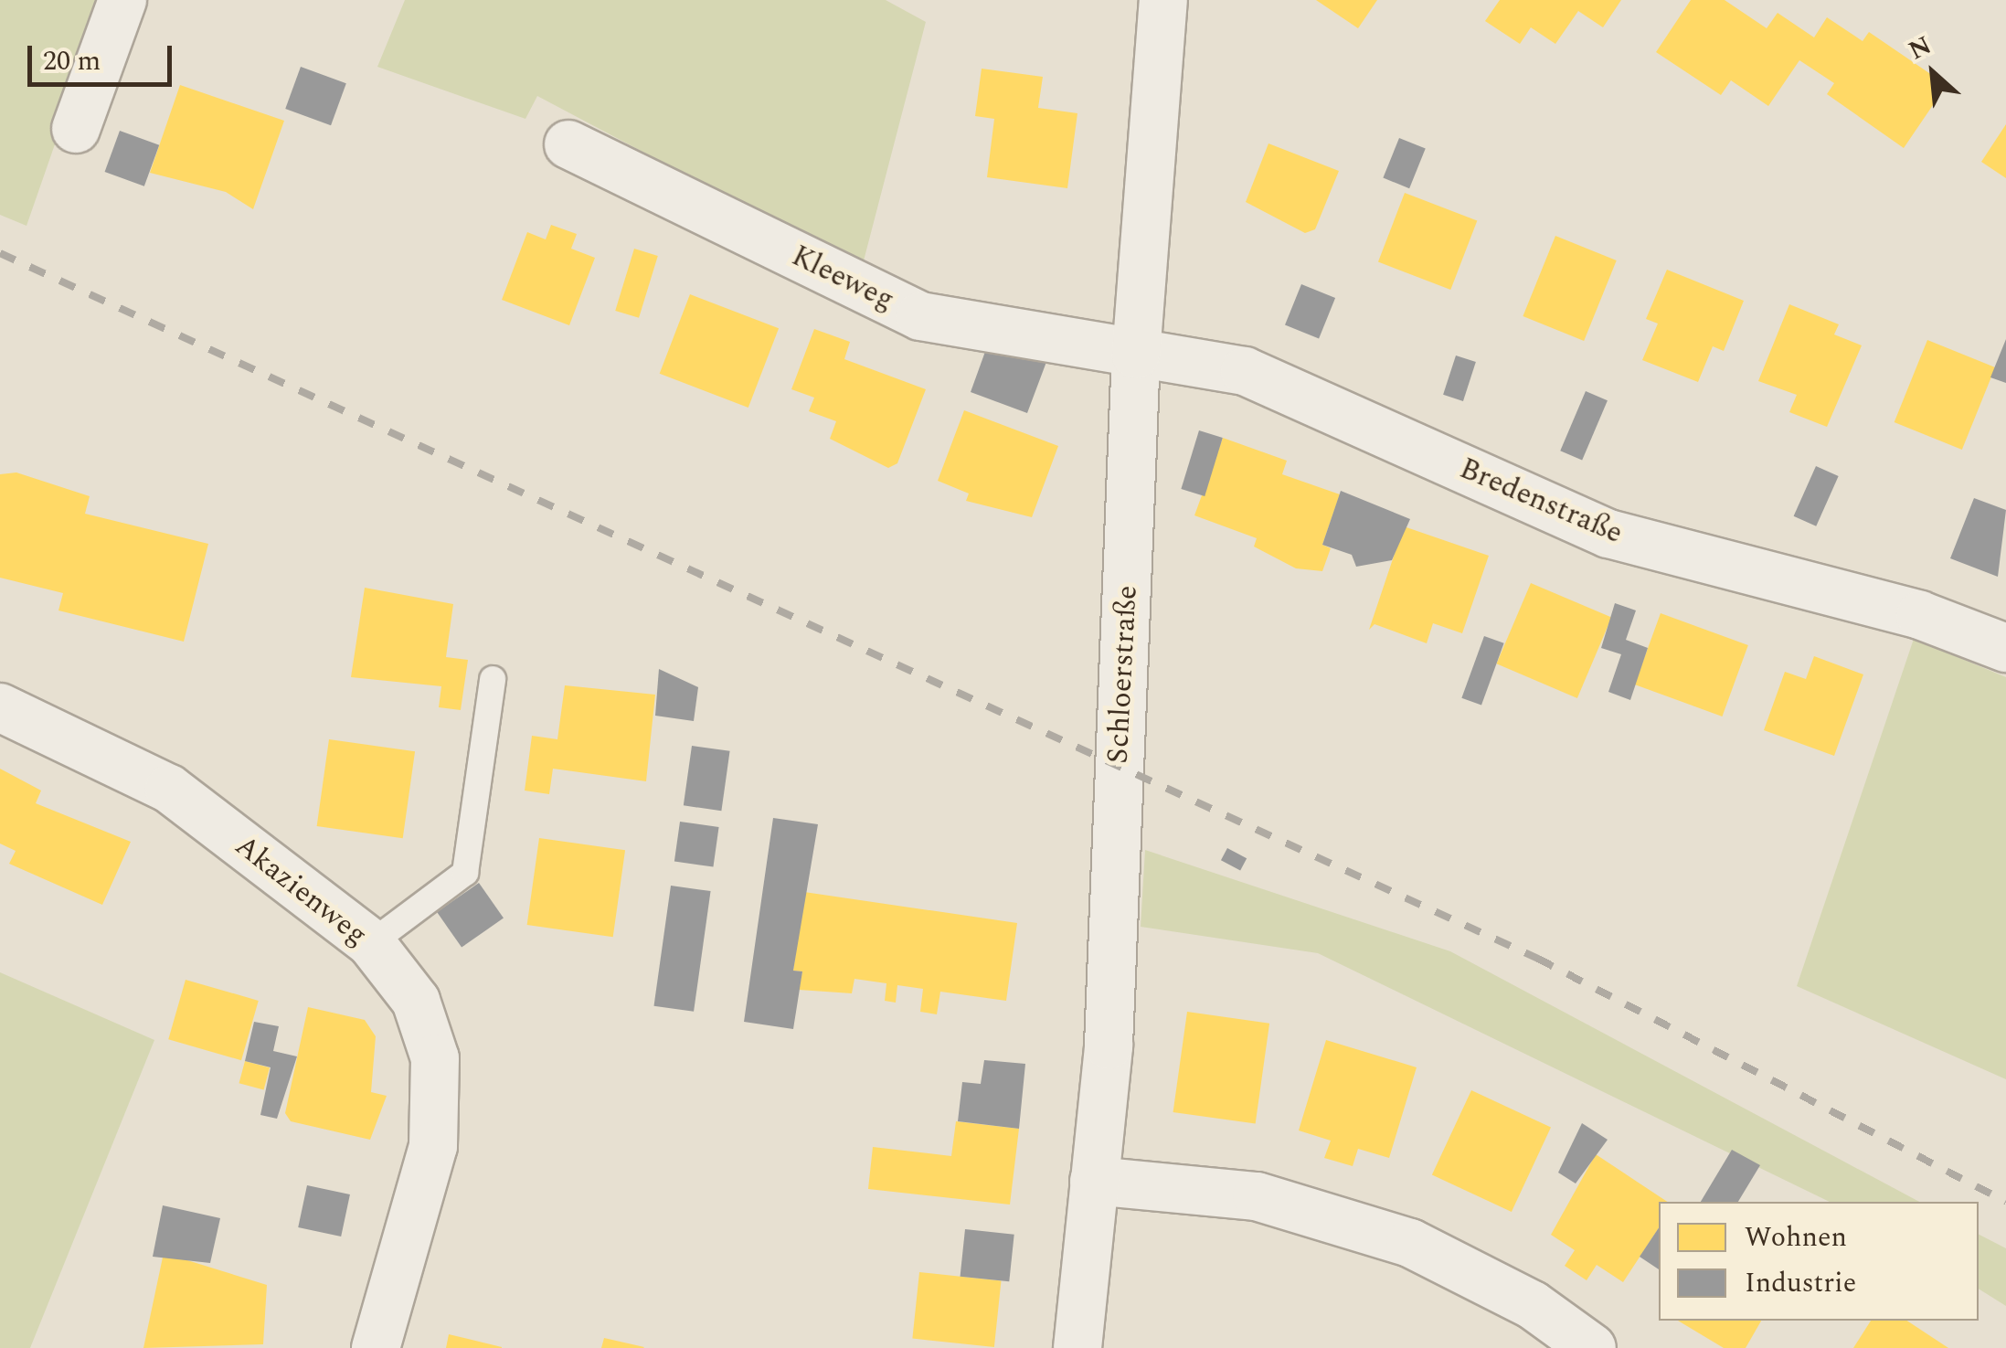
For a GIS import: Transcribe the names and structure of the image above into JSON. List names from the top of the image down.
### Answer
{
  "streets": {
    "street": [
      "Kleeweg",
      "Bredenstraße",
      "Schloerstraße",
      "Akazienweg"
    ]
  },
  "crossings": [
    ["Kleeweg", "Bredenstraße"],
    ["Kleeweg", "Schloerstraße"],
    ["Bredenstraße", "Schloerstraße"]
  ],
  "legend": ["Wohnen", "Industrie"],
  "scale_bar": "20 m",
  "north": "top left"
}
